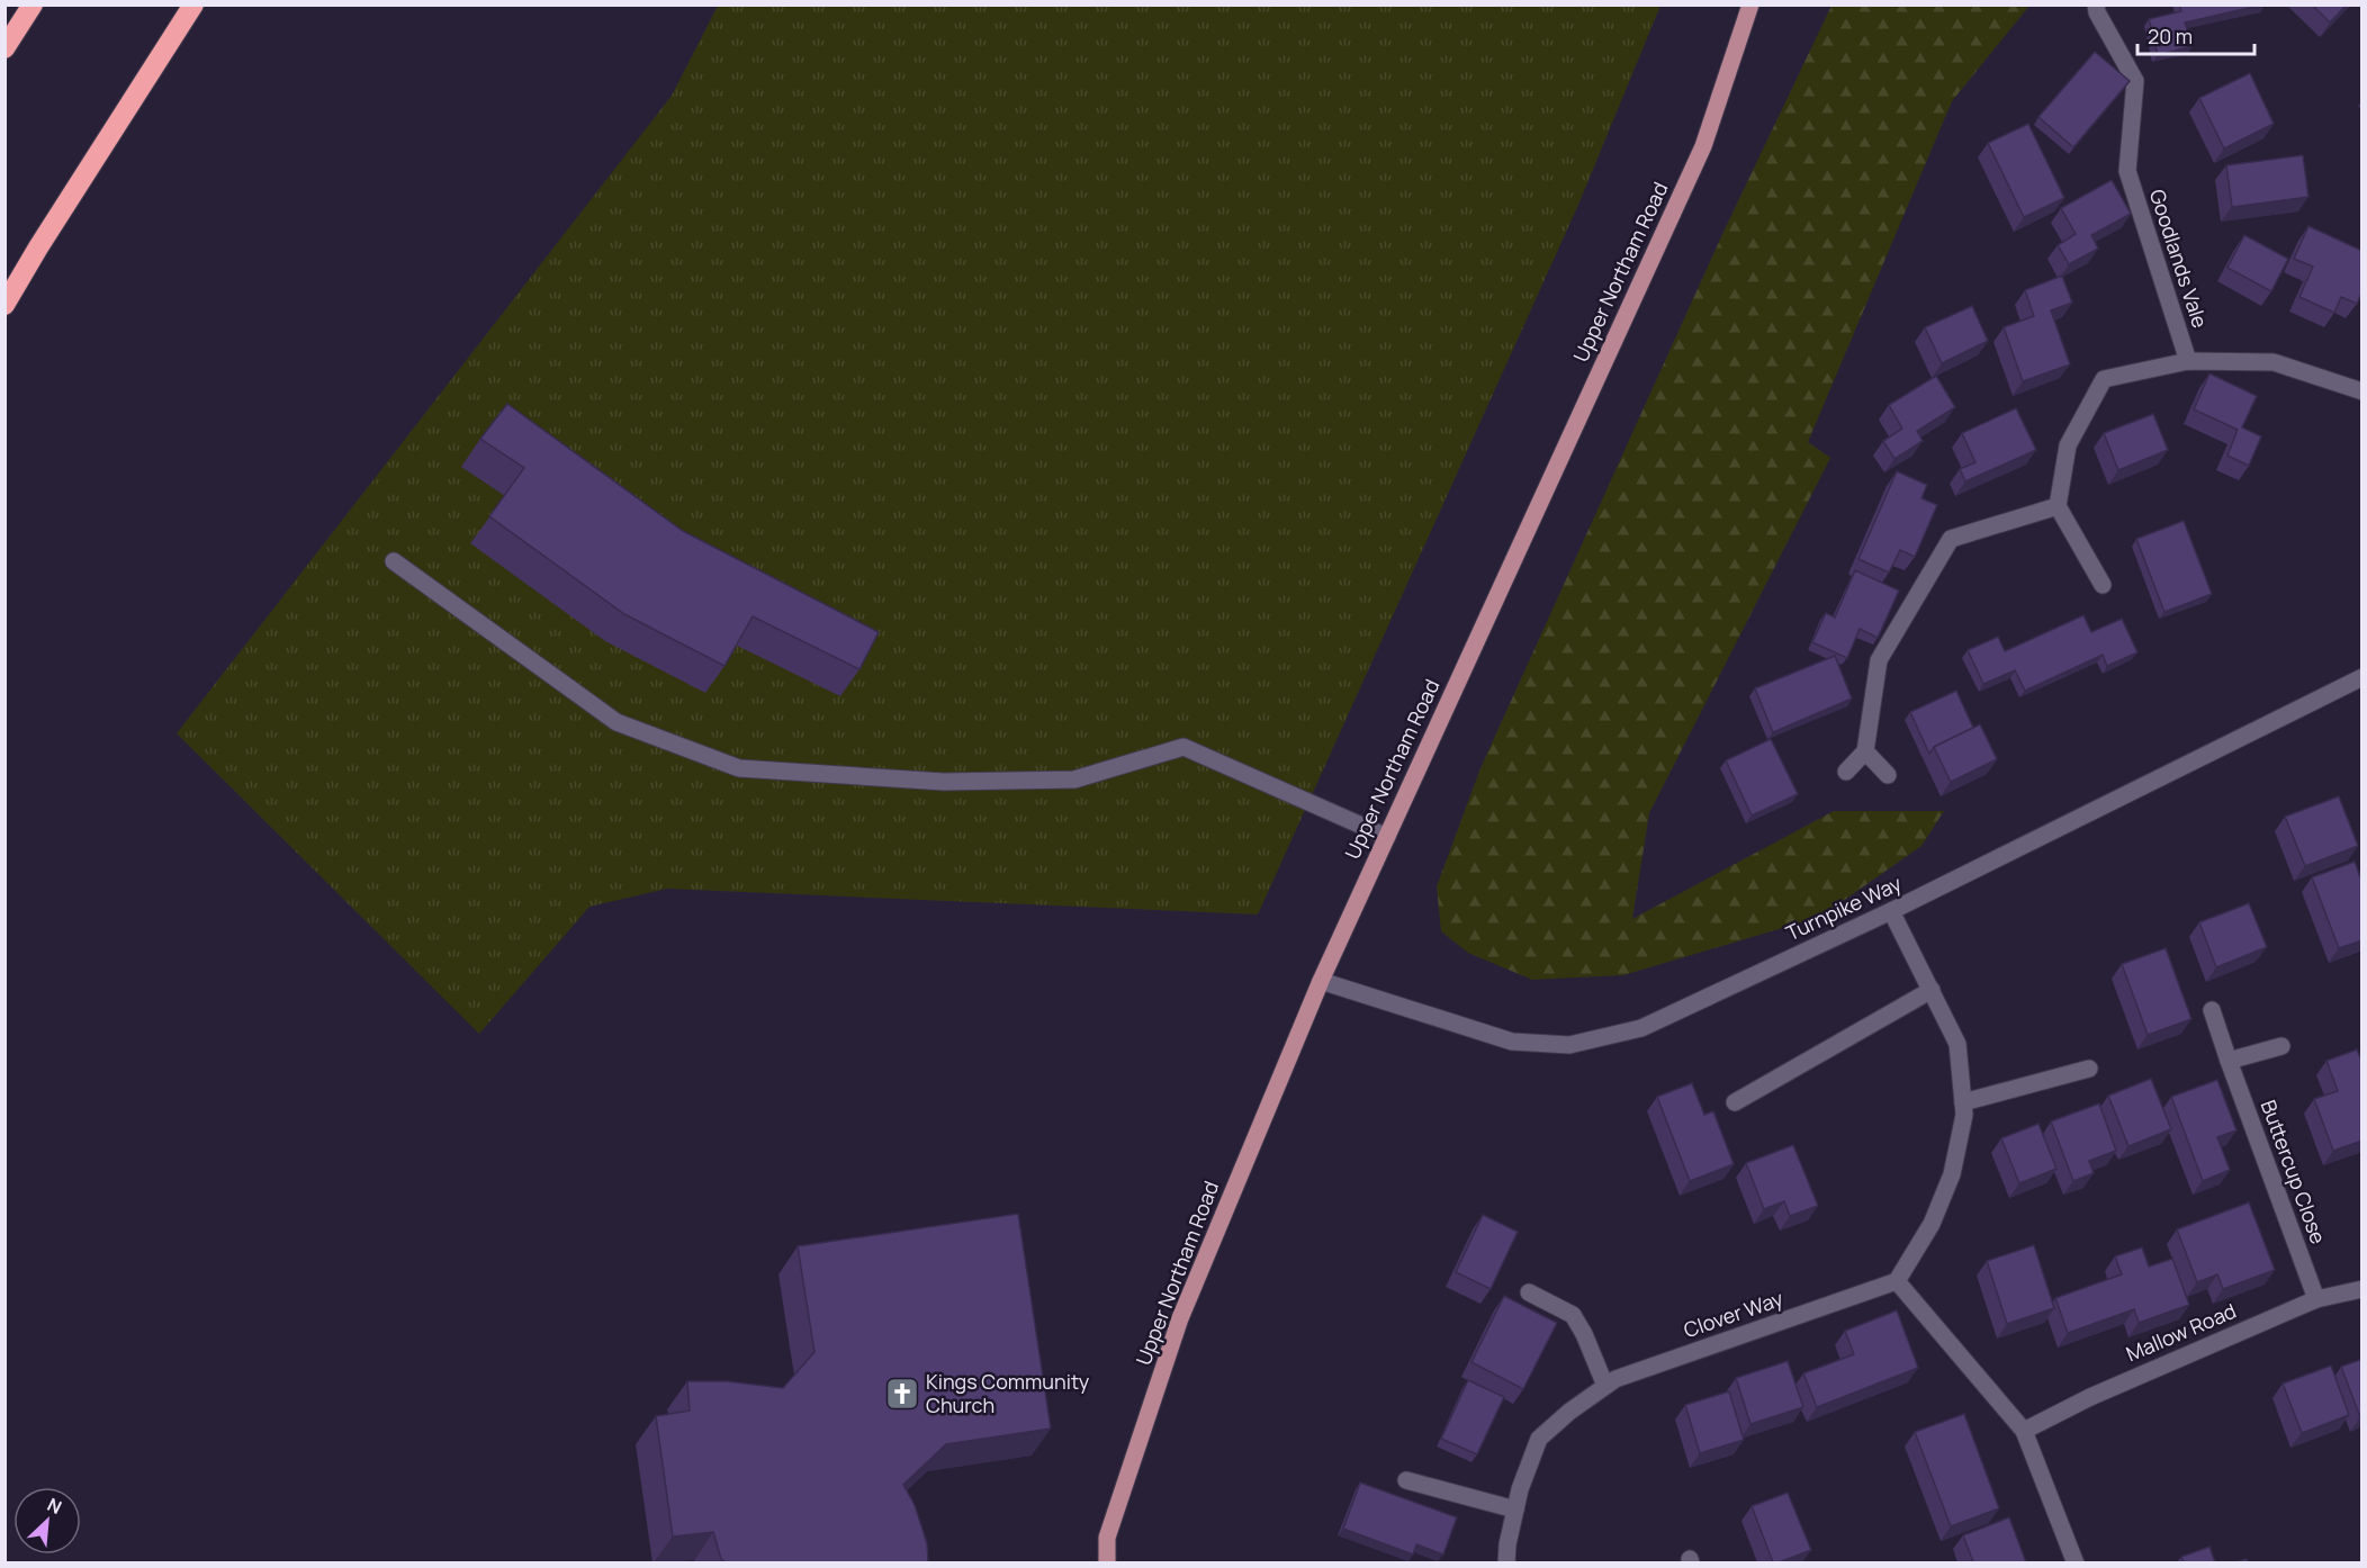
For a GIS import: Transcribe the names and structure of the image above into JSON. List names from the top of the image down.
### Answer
{
  "streets": {
    "main road": ["Upper Northam Road"],
    "street": [
      "Goodlands Vale",
      "Turnpike Way",
      "Buttercup Close",
      "Clover Way",
      "Mallow Road"
    ]
  },
  "crossings": [
    ["Upper Northam Road", "Turnpike Way"],
    ["Buttercup Close", "Mallow Road"]
  ],
  "places": {
    "church": ["Kings Community Church"]
  },
  "scale_bar": "20 m",
  "north": "top right"
}
